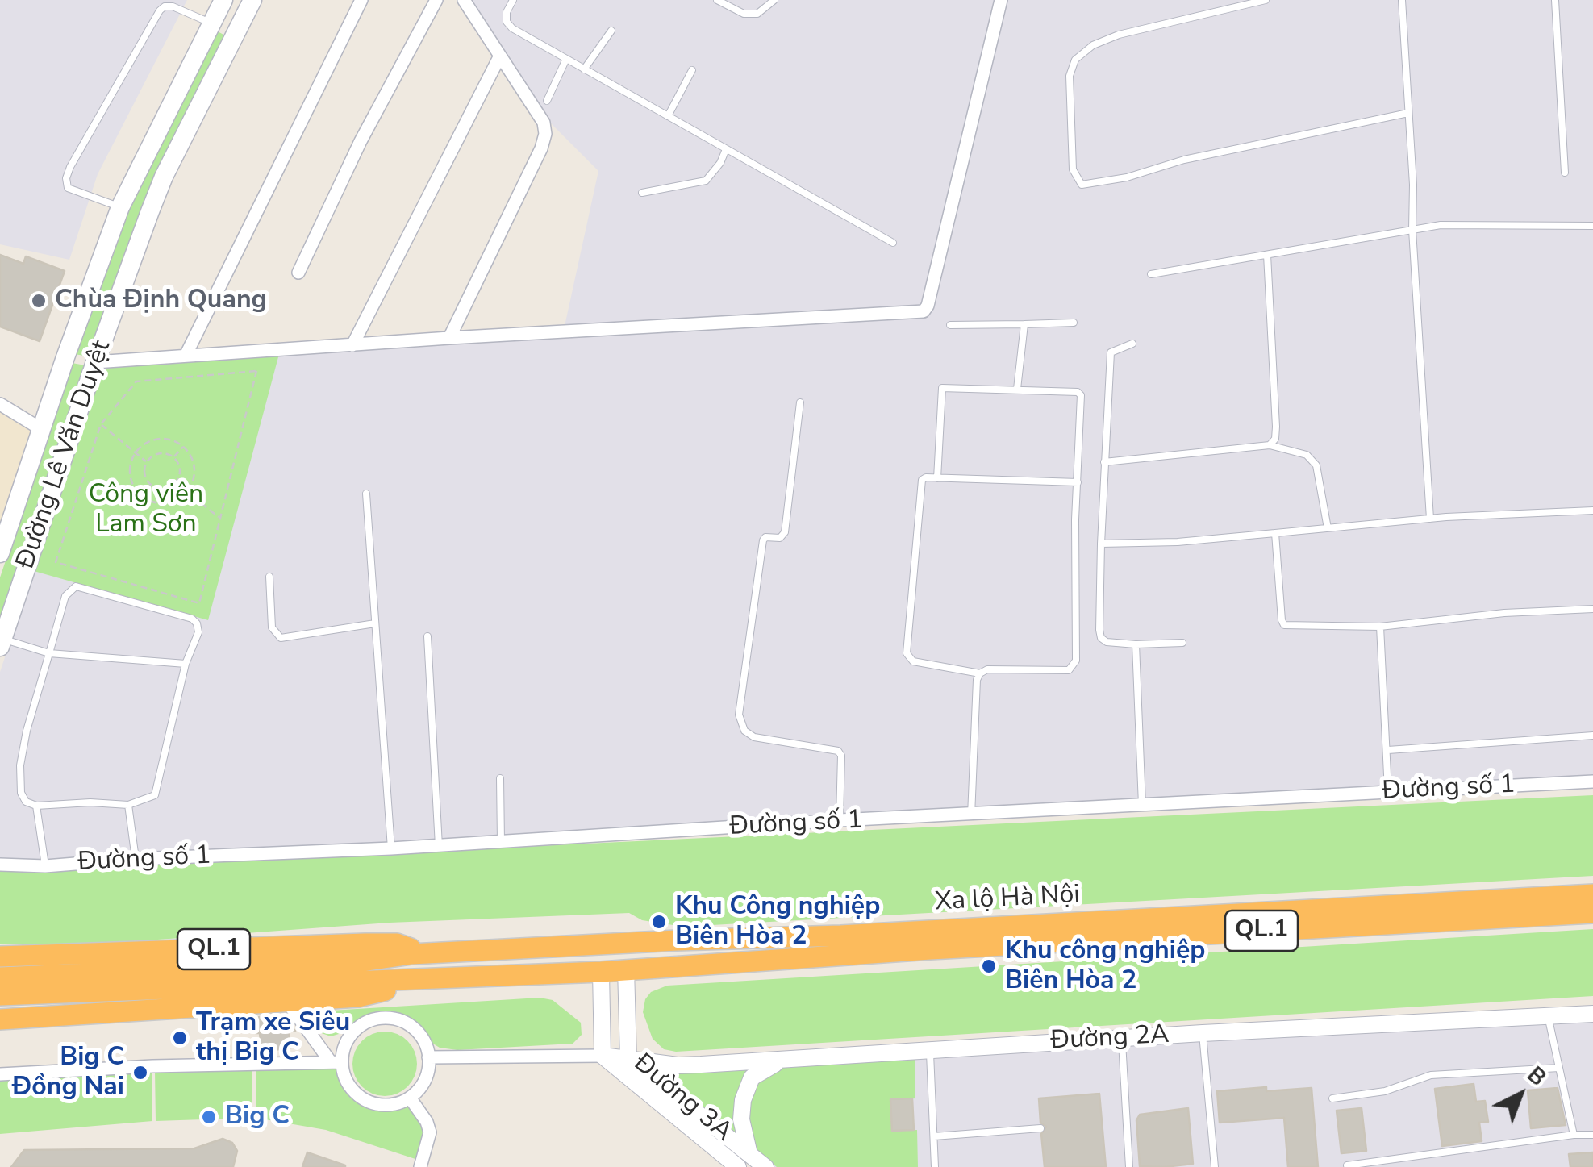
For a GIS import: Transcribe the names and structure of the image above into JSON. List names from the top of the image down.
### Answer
{
  "streets": {
    "highway": ["Xa lộ Hà Nội", "QL.1"],
    "main road": ["Đường Lê Văn Duyệt"],
    "street": ["Đường số 1", "Đường 2A", "Đường 3A"]
  },
  "crossings": [
    ["Xa lộ Hà Nội", "QL.1"],
    ["Xa lộ Hà Nội", "Đường 3A"],
    ["QL.1", "Đường 3A"],
    ["Đường 2A", "Đường 3A"]
  ],
  "parks": ["Công viên Lam Sơn"],
  "places": [
    "Chùa Định Quang",
    "Khu Công nghiệp Biên Hòa 2",
    "Khu công nghiệp Biên Hòa 2",
    "Trạm xe Siêu thị Big C",
    "Big C Đồng Nai",
    "Big C"
  ],
  "north": "top right"
}
